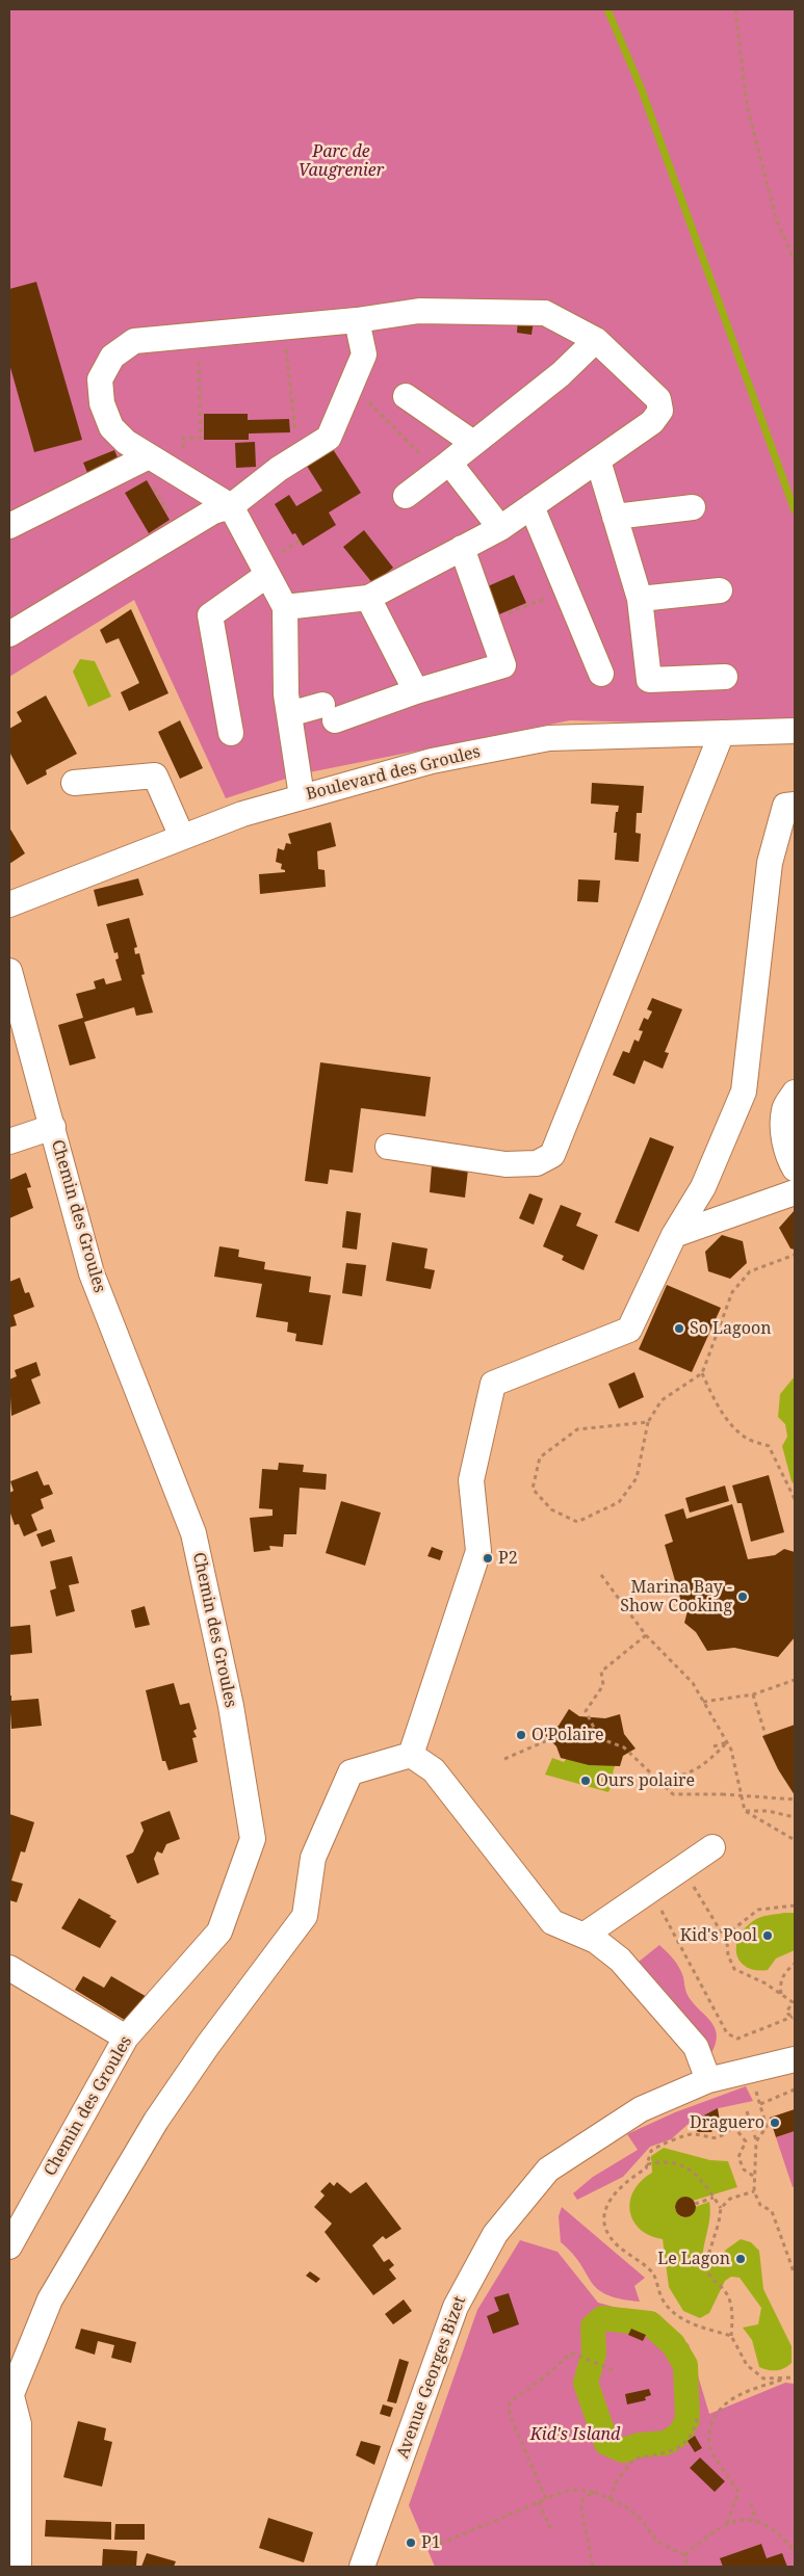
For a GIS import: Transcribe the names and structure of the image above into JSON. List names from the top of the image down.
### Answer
{
  "streets": {
    "street": ["Boulevard des Groules", "Chemin des Groules", "Avenue Georges Bizet"]
  },
  "parks": ["Parc de Vaugrenier", "Kid's Island"],
  "places": [
    "So Lagoon",
    "P2",
    "Marina Bay - Show Cooking",
    "O'Polaire",
    "Ours polaire",
    "Kid's Pool",
    "Draguero",
    "Le Lagon",
    "P1"
  ]
}
